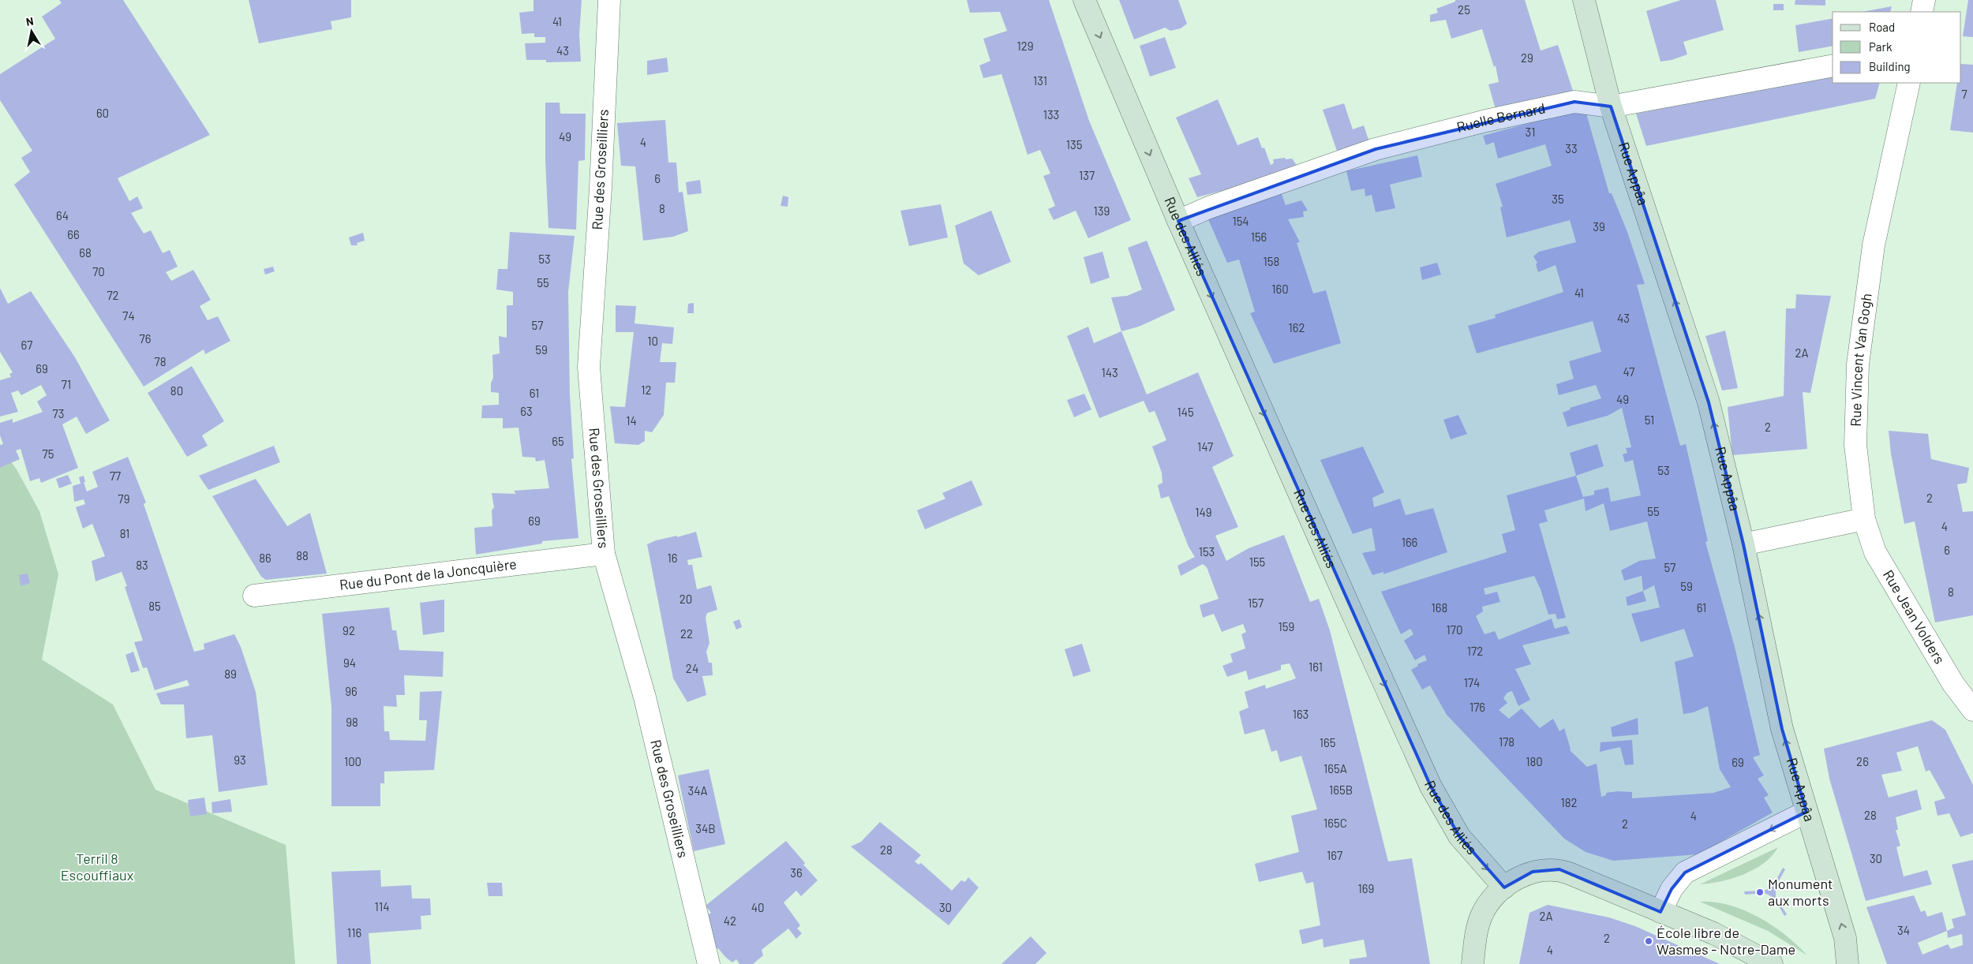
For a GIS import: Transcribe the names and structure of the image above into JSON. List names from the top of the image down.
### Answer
{
  "streets": {
    "street": [
      "Ruelle Bernard",
      "Rue des Groseilliers",
      "Rue Appâa",
      "Rue des Alliés",
      "Rue Vincent Van Gogh",
      "Rue du Pont de la Joncquière",
      "Rue Jean Volders"
    ]
  },
  "crossings": [
    ["Ruelle Bernard", "Rue Appâa"],
    ["Ruelle Bernard", "Rue des Alliés"],
    ["Rue des Groseilliers", "Rue du Pont de la Joncquière"],
    ["Rue Vincent Van Gogh", "Rue Jean Volders"]
  ],
  "one_way": ["Rue Appâa", "Rue des Alliés"],
  "parks": ["Terril 8 Escouffiaux"],
  "places": ["Monument aux morts", "École libre de Wasmes - Notre-Dame"],
  "house_numbers": [
    "25",
    "41",
    "129",
    "43",
    "29",
    "131",
    "7",
    "60",
    "133",
    "31",
    "49",
    "4",
    "135",
    "33",
    "137",
    "6",
    "35",
    "8",
    "139",
    "64",
    "154",
    "39",
    "66",
    "156",
    "68",
    "53",
    "158",
    "70",
    "55",
    "160",
    "41",
    "72",
    "74",
    "43",
    "57",
    "162",
    "76",
    "10",
    "67",
    "59",
    "2A",
    "78",
    "69",
    "47",
    "143",
    "71",
    "12",
    "80",
    "61",
    "49",
    "63",
    "145",
    "73",
    "51",
    "14",
    "2",
    "65",
    "147",
    "75",
    "53",
    "77",
    "2",
    "79",
    "55",
    "149",
    "69",
    "4",
    "81",
    "166",
    "6",
    "153",
    "88",
    "86",
    "16",
    "155",
    "83",
    "57",
    "59",
    "8",
    "20",
    "157",
    "85",
    "168",
    "61",
    "159",
    "170",
    "92",
    "22",
    "172",
    "94",
    "161",
    "24",
    "89",
    "174",
    "96",
    "176",
    "163",
    "98",
    "178",
    "165",
    "93",
    "100",
    "180",
    "26",
    "69",
    "165A",
    "165B",
    "34A",
    "182",
    "28",
    "4",
    "165C",
    "2",
    "34B",
    "28",
    "167",
    "30",
    "36",
    "169",
    "114",
    "40",
    "30",
    "2A",
    "42",
    "34",
    "116",
    "2",
    "4"
  ],
  "legend": ["Road", "Park", "Building"],
  "north": "top"
}
